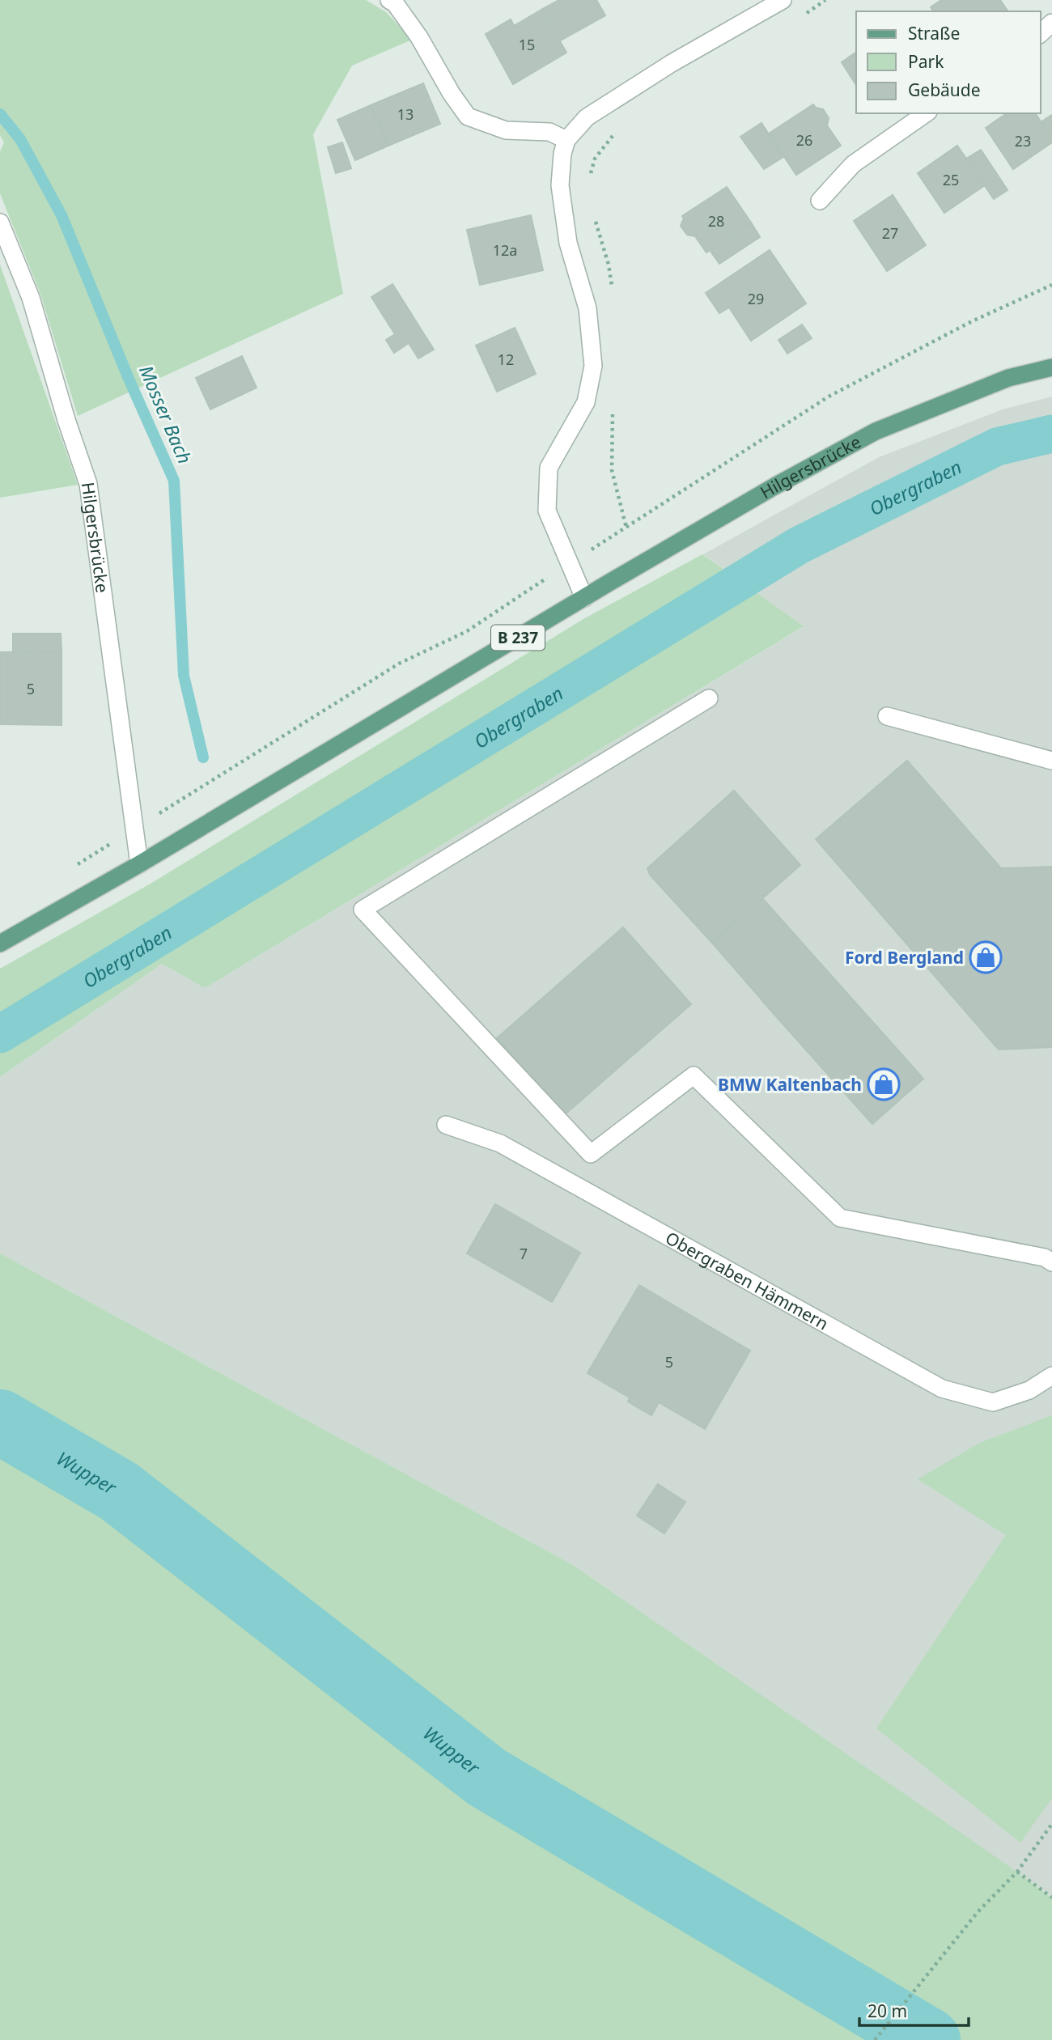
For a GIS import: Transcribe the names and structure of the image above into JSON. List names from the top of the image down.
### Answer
{
  "streets": {
    "main road": ["Hilgersbrücke", "B 237"],
    "street": ["Obergraben Hämmern"]
  },
  "water": ["Mosser Bach", "Obergraben", "Wupper"],
  "places": {
    "shop": ["Ford Bergland", "BMW Kaltenbach"]
  },
  "house_numbers": [
    "15",
    "13",
    "26",
    "23",
    "25",
    "28",
    "27",
    "12a",
    "29",
    "12",
    "5",
    "7",
    "5"
  ],
  "legend": ["Straße", "Park", "Gebäude"],
  "scale_bar": "20 m"
}
